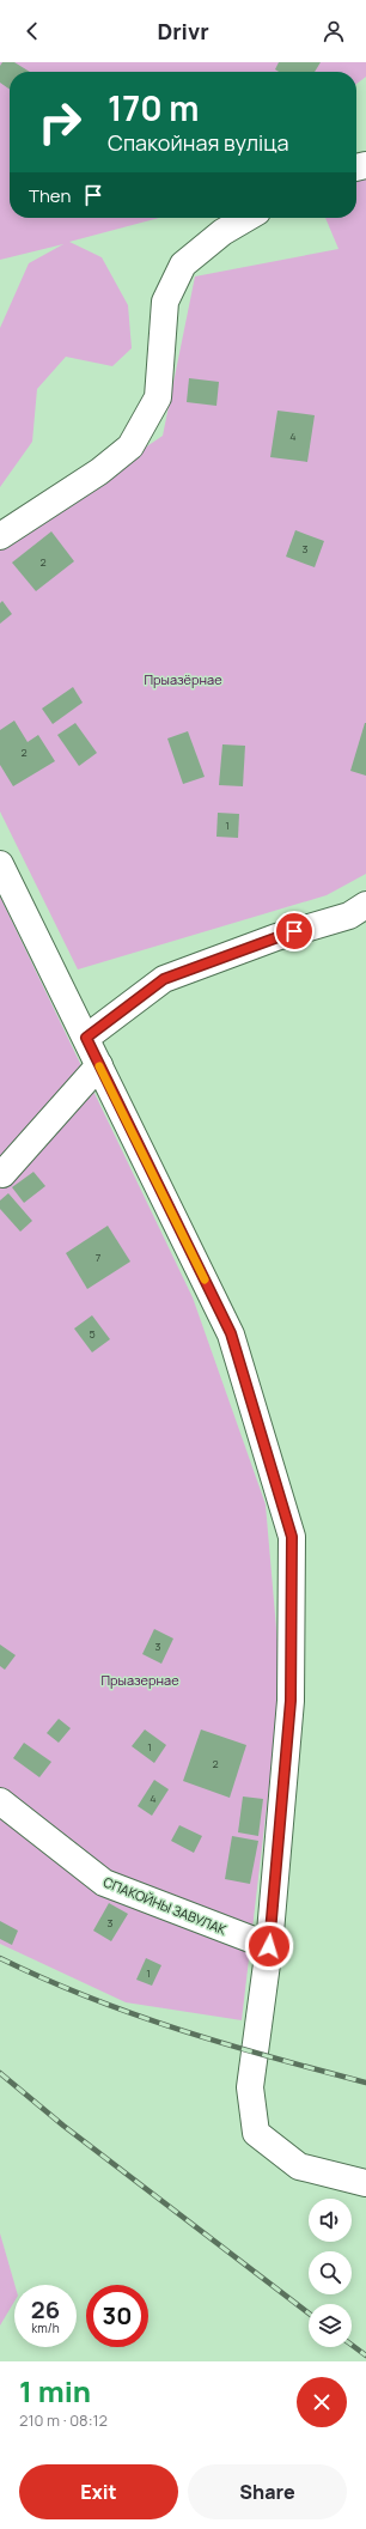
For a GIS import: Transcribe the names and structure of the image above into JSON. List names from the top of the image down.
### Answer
{
  "streets": {
    "street": ["СПАКОЙНЫ ЗАВУЛАК"]
  },
  "parks": ["Прыазёрнае", "Прыазернае"],
  "house_numbers": [
    "4",
    "3",
    "2",
    "2",
    "1",
    "7",
    "5",
    "3",
    "1",
    "2",
    "4",
    "3",
    "1"
  ],
  "page": {
    "header": "Drivr",
    "turn": ["170 m", "Спакойная вуліца"],
    "then": "Then",
    "speed": "26 km/h",
    "limit": "30",
    "heading": ["1 min", "210 m · 08:12"],
    "buttons": ["Exit", "Share"]
  }
}
